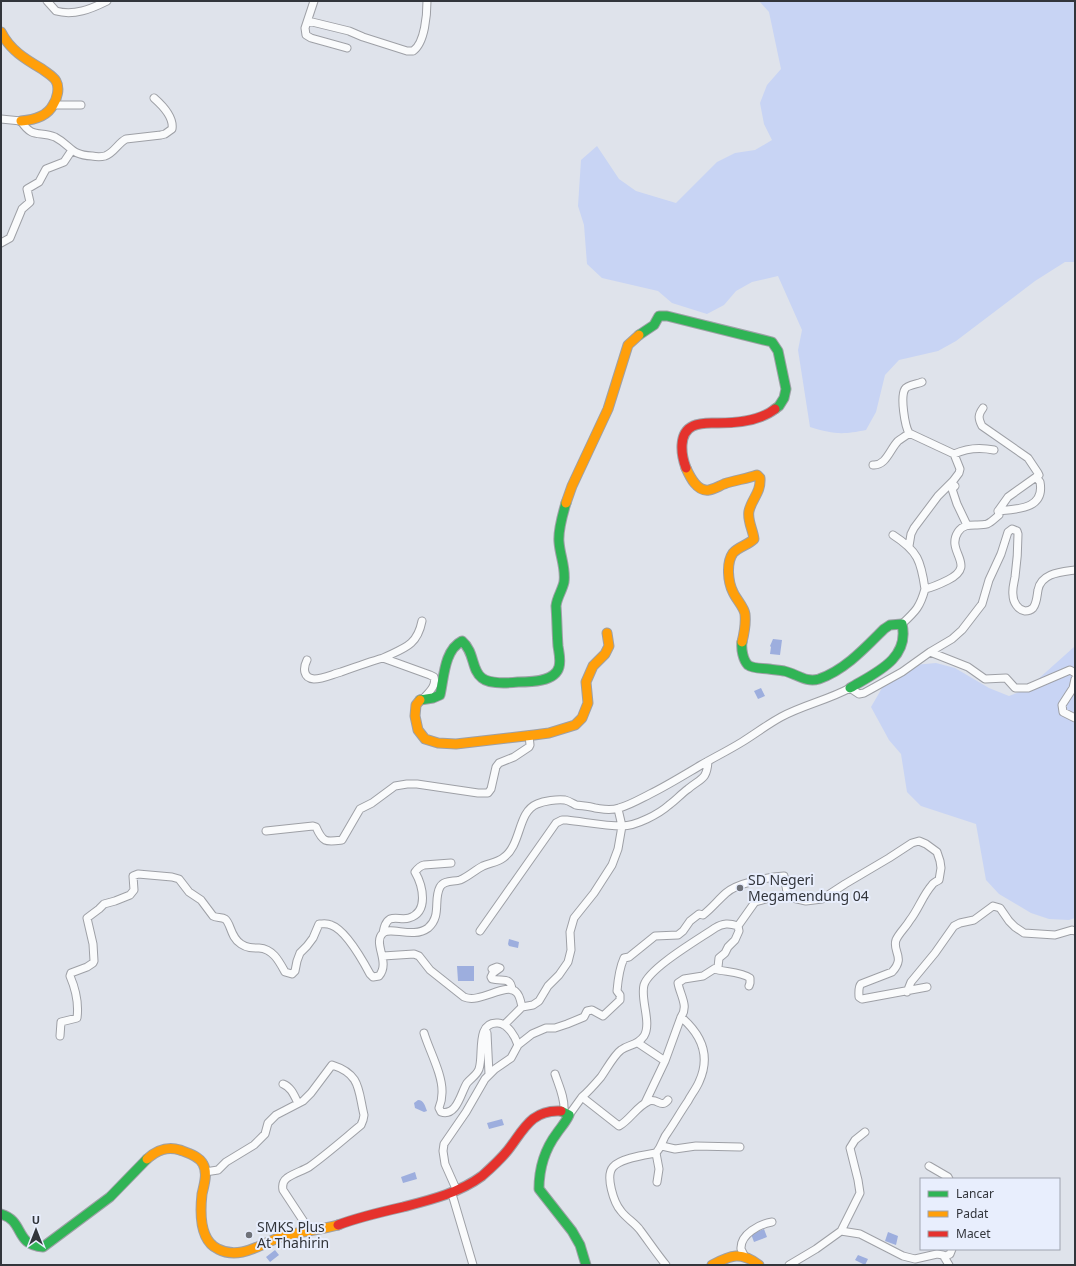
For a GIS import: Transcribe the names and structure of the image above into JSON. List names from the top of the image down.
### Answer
{
  "places": ["SD Negeri Megamendung 04", "SMKS Plus At Thahirin"],
  "legend": ["Lancar", "Padat", "Macet"],
  "north": "top"
}
